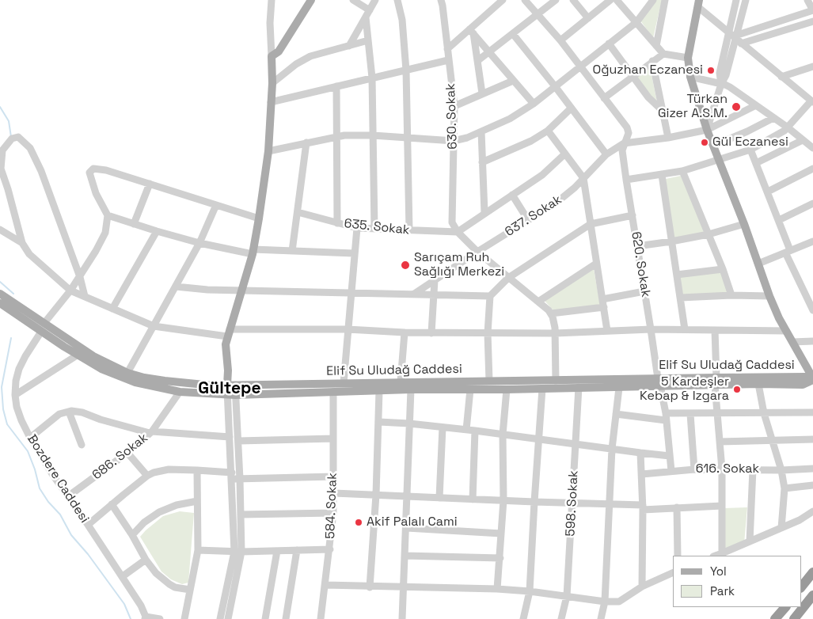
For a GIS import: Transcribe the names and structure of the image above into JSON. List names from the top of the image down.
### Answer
{
  "streets": {
    "main road": ["Elif Su Uludağ Caddesi"],
    "street": [
      "630. Sokak",
      "637. Sokak",
      "635. Sokak",
      "620. Sokak",
      "686. Sokak",
      "616. Sokak",
      "Bozdere Caddesi",
      "598. Sokak",
      "584. Sokak"
    ]
  },
  "crossings": [
    ["630. Sokak", "635. Sokak"],
    ["637. Sokak", "620. Sokak"],
    ["620. Sokak", "Elif Su Uludağ Caddesi"],
    ["620. Sokak", "616. Sokak"],
    ["Elif Su Uludağ Caddesi", "686. Sokak"],
    ["Elif Su Uludağ Caddesi", "Bozdere Caddesi"],
    ["Elif Su Uludağ Caddesi", "598. Sokak"],
    ["Elif Su Uludağ Caddesi", "584. Sokak"],
    ["686. Sokak", "Bozdere Caddesi"]
  ],
  "districts": ["Gültepe"],
  "places": [
    "Oğuzhan Eczanesi",
    "Türkan Gizer A.S.M.",
    "Gül Eczanesi",
    "Sarıçam Ruh Sağlığı Merkezi",
    "5 Kardeşler Kebap & Izgara",
    "Akif Palalı Cami"
  ],
  "legend": ["Yol", "Park"]
}
